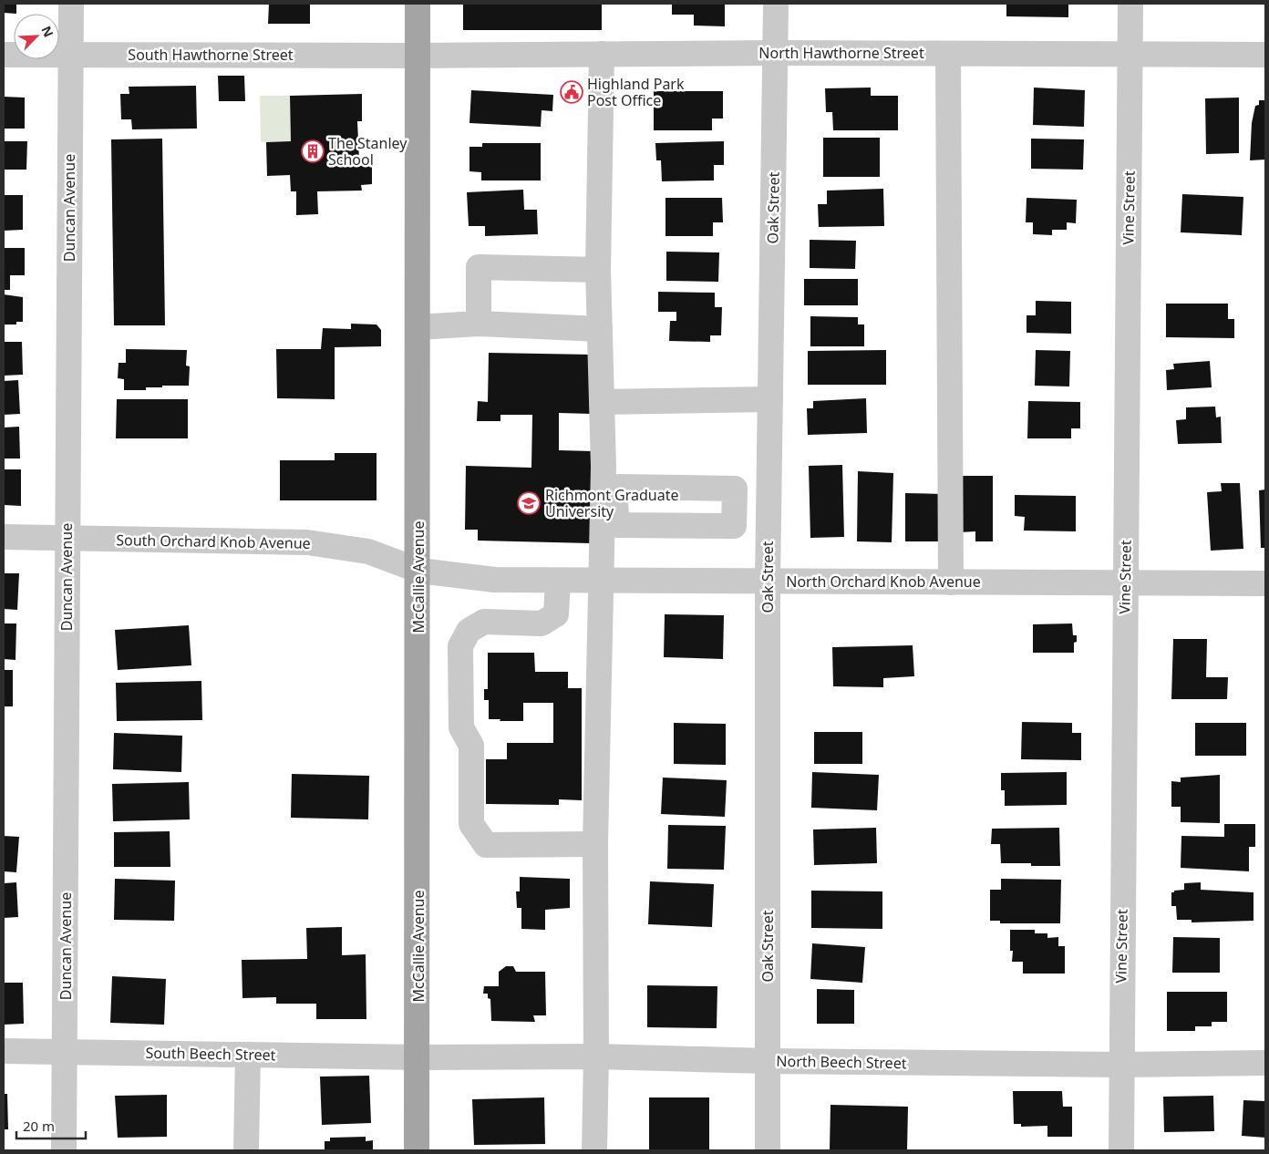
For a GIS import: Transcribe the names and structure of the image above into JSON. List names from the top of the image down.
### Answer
{
  "streets": {
    "main road": ["McCallie Avenue"],
    "street": [
      "North Hawthorne Street",
      "South Hawthorne Street",
      "Duncan Avenue",
      "Oak Street",
      "Vine Street",
      "South Orchard Knob Avenue",
      "North Orchard Knob Avenue",
      "South Beech Street",
      "North Beech Street"
    ]
  },
  "crossings": [
    ["North Hawthorne Street", "South Hawthorne Street"],
    ["North Hawthorne Street", "Oak Street"],
    ["North Hawthorne Street", "Vine Street"],
    ["North Hawthorne Street", "McCallie Avenue"],
    ["South Hawthorne Street", "Duncan Avenue"],
    ["South Hawthorne Street", "McCallie Avenue"],
    ["Duncan Avenue", "South Orchard Knob Avenue"],
    ["Duncan Avenue", "South Beech Street"],
    ["Oak Street", "North Orchard Knob Avenue"],
    ["Oak Street", "North Beech Street"],
    ["Vine Street", "North Orchard Knob Avenue"],
    ["Vine Street", "North Beech Street"],
    ["South Orchard Knob Avenue", "McCallie Avenue"],
    ["South Orchard Knob Avenue", "North Orchard Knob Avenue"],
    ["McCallie Avenue", "North Orchard Knob Avenue"],
    ["McCallie Avenue", "South Beech Street"],
    ["McCallie Avenue", "North Beech Street"],
    ["South Beech Street", "North Beech Street"]
  ],
  "places": {
    "public building": ["Highland Park Post Office"],
    "building": ["The Stanley School"],
    "school or university": ["Richmont Graduate University"]
  },
  "scale_bar": "20 m",
  "north": "top right"
}
